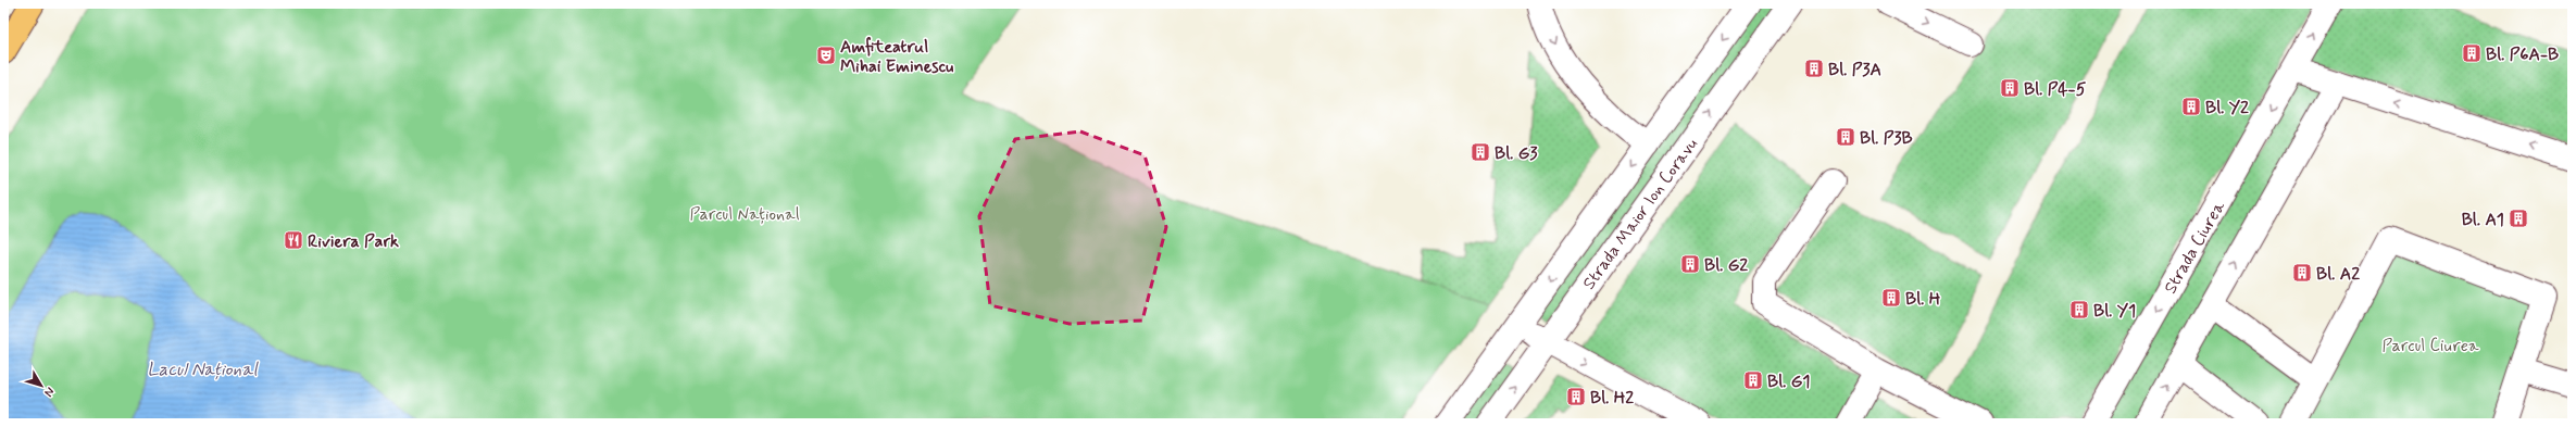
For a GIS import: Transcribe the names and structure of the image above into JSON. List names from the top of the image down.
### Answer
{
  "streets": {
    "street": ["Strada Maior Ion Coravu", "Strada Ciurea"]
  },
  "water": ["Lacul Național"],
  "parks": ["Parcul Național", "Parcul Ciurea"],
  "places": {
    "building": [
      "Bl. P6A-B",
      "Bl. P3A",
      "Bl. P4-5",
      "Bl. Y2",
      "Bl. P3B",
      "Bl. G3",
      "Bl. A1",
      "Bl. G2",
      "Bl. A2",
      "Bl. H",
      "Bl. Y1",
      "Bl. G1",
      "Bl. H2"
    ],
    "theatre": ["Amfiteatrul Mihai Eminescu"],
    "restaurant": ["Riviera Park"]
  },
  "north": "bottom right"
}
